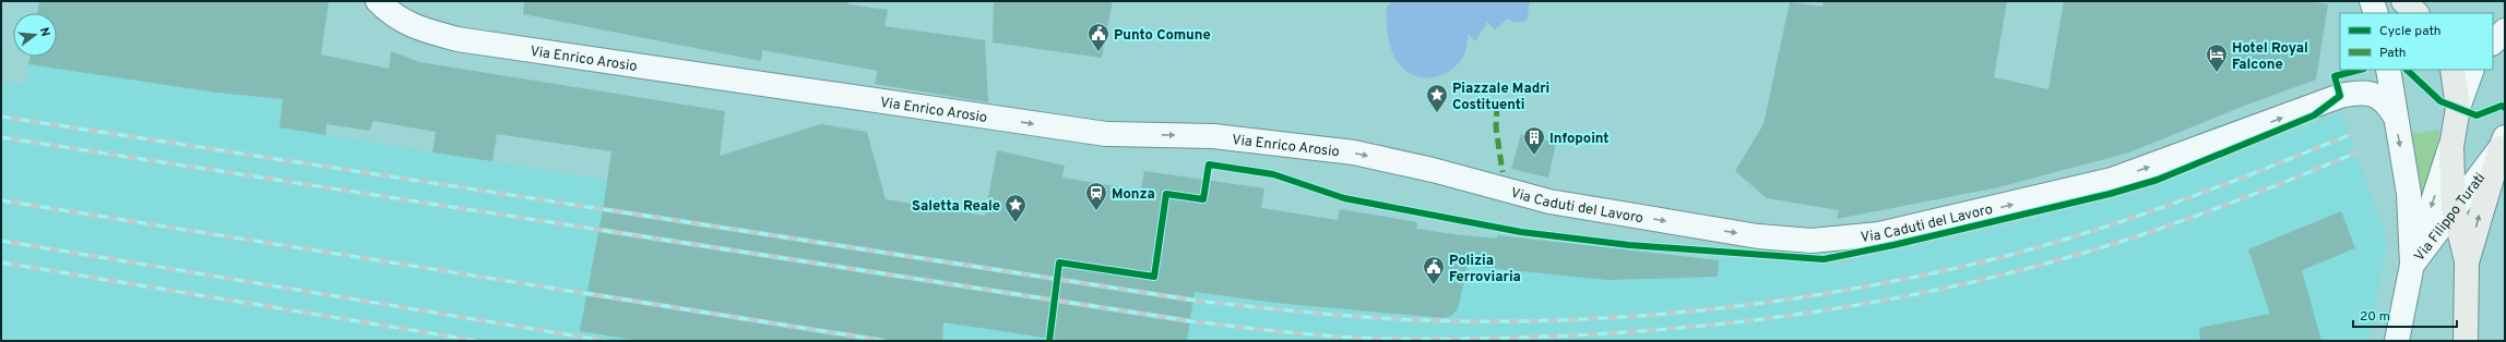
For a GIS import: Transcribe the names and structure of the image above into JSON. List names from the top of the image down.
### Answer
{
  "streets": {
    "street": ["Via Enrico Arosio", "Via Caduti del Lavoro", "Via Filippo Turati"]
  },
  "crossings": [
    ["Via Enrico Arosio", "Via Caduti del Lavoro"]
  ],
  "one_way": ["Via Enrico Arosio", "Via Caduti del Lavoro"],
  "places": {
    "public building": ["Punto Comune", "Polizia Ferroviaria"],
    "hotel": ["Hotel Royal Falcone"],
    "place": ["Piazzale Madri Costituenti", "Saletta Reale"],
    "building": ["Infopoint"],
    "station": ["Monza"]
  },
  "legend": ["Cycle path", "Path"],
  "scale_bar": "20 m",
  "north": "right"
}
